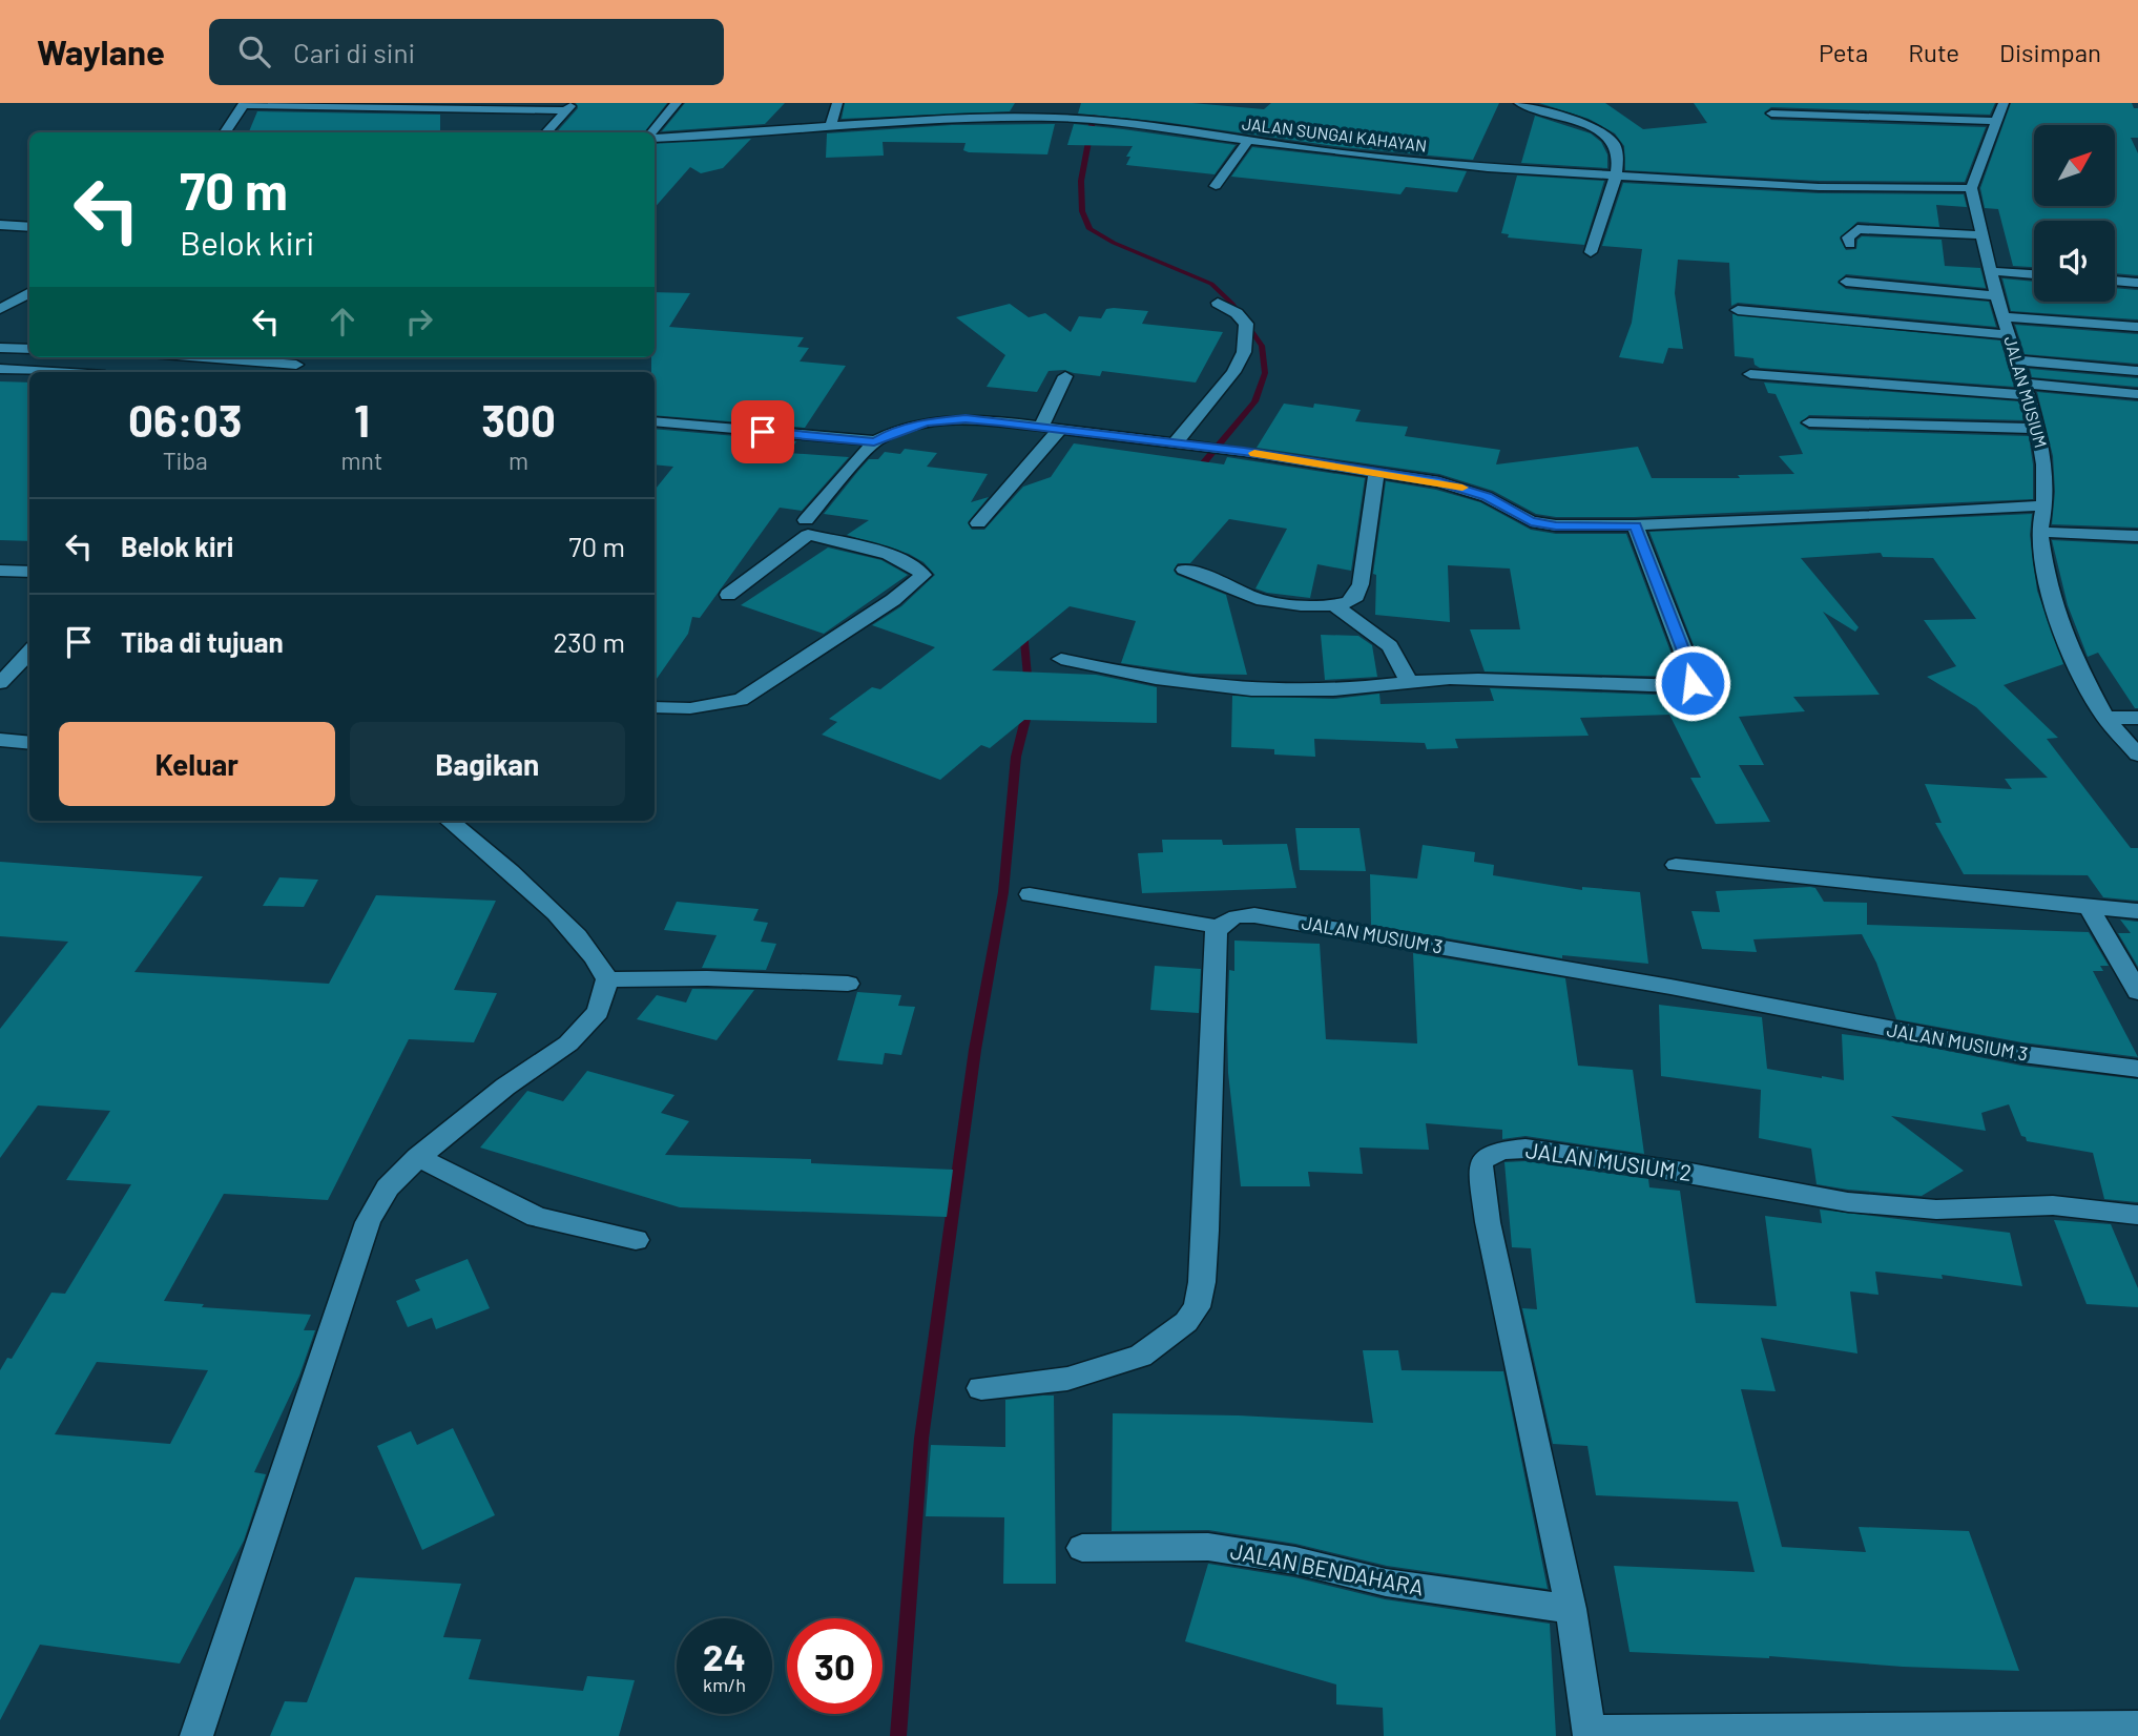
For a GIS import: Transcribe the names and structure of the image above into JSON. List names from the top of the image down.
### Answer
{
  "streets": {
    "street": [
      "JALAN SUNGAI KAHAYAN",
      "JALAN MUSIUM",
      "JALAN MUSIUM 3",
      "JALAN MUSIUM 2",
      "JALAN BENDAHARA"
    ]
  },
  "crossings": [
    ["JALAN SUNGAI KAHAYAN", "JALAN MUSIUM"],
    ["JALAN MUSIUM 2", "JALAN BENDAHARA"]
  ],
  "north": "top right",
  "page": {
    "header": "Waylane",
    "search": "Cari di sini",
    "nav": ["Peta", "Rute", "Disimpan"],
    "turn": ["70 m", "Belok kiri"],
    "eta": [
      "06:03",
      "Tiba",
      "1",
      "mnt",
      "300",
      "m"
    ],
    "list": [
      {
        "name": "Belok kiri",
        "value": "70 m"
      },
      {
        "name": "Tiba di tujuan",
        "value": "230 m"
      }
    ],
    "buttons": ["Keluar", "Bagikan"],
    "speed": "24 km/h",
    "limit": "30"
  }
}
